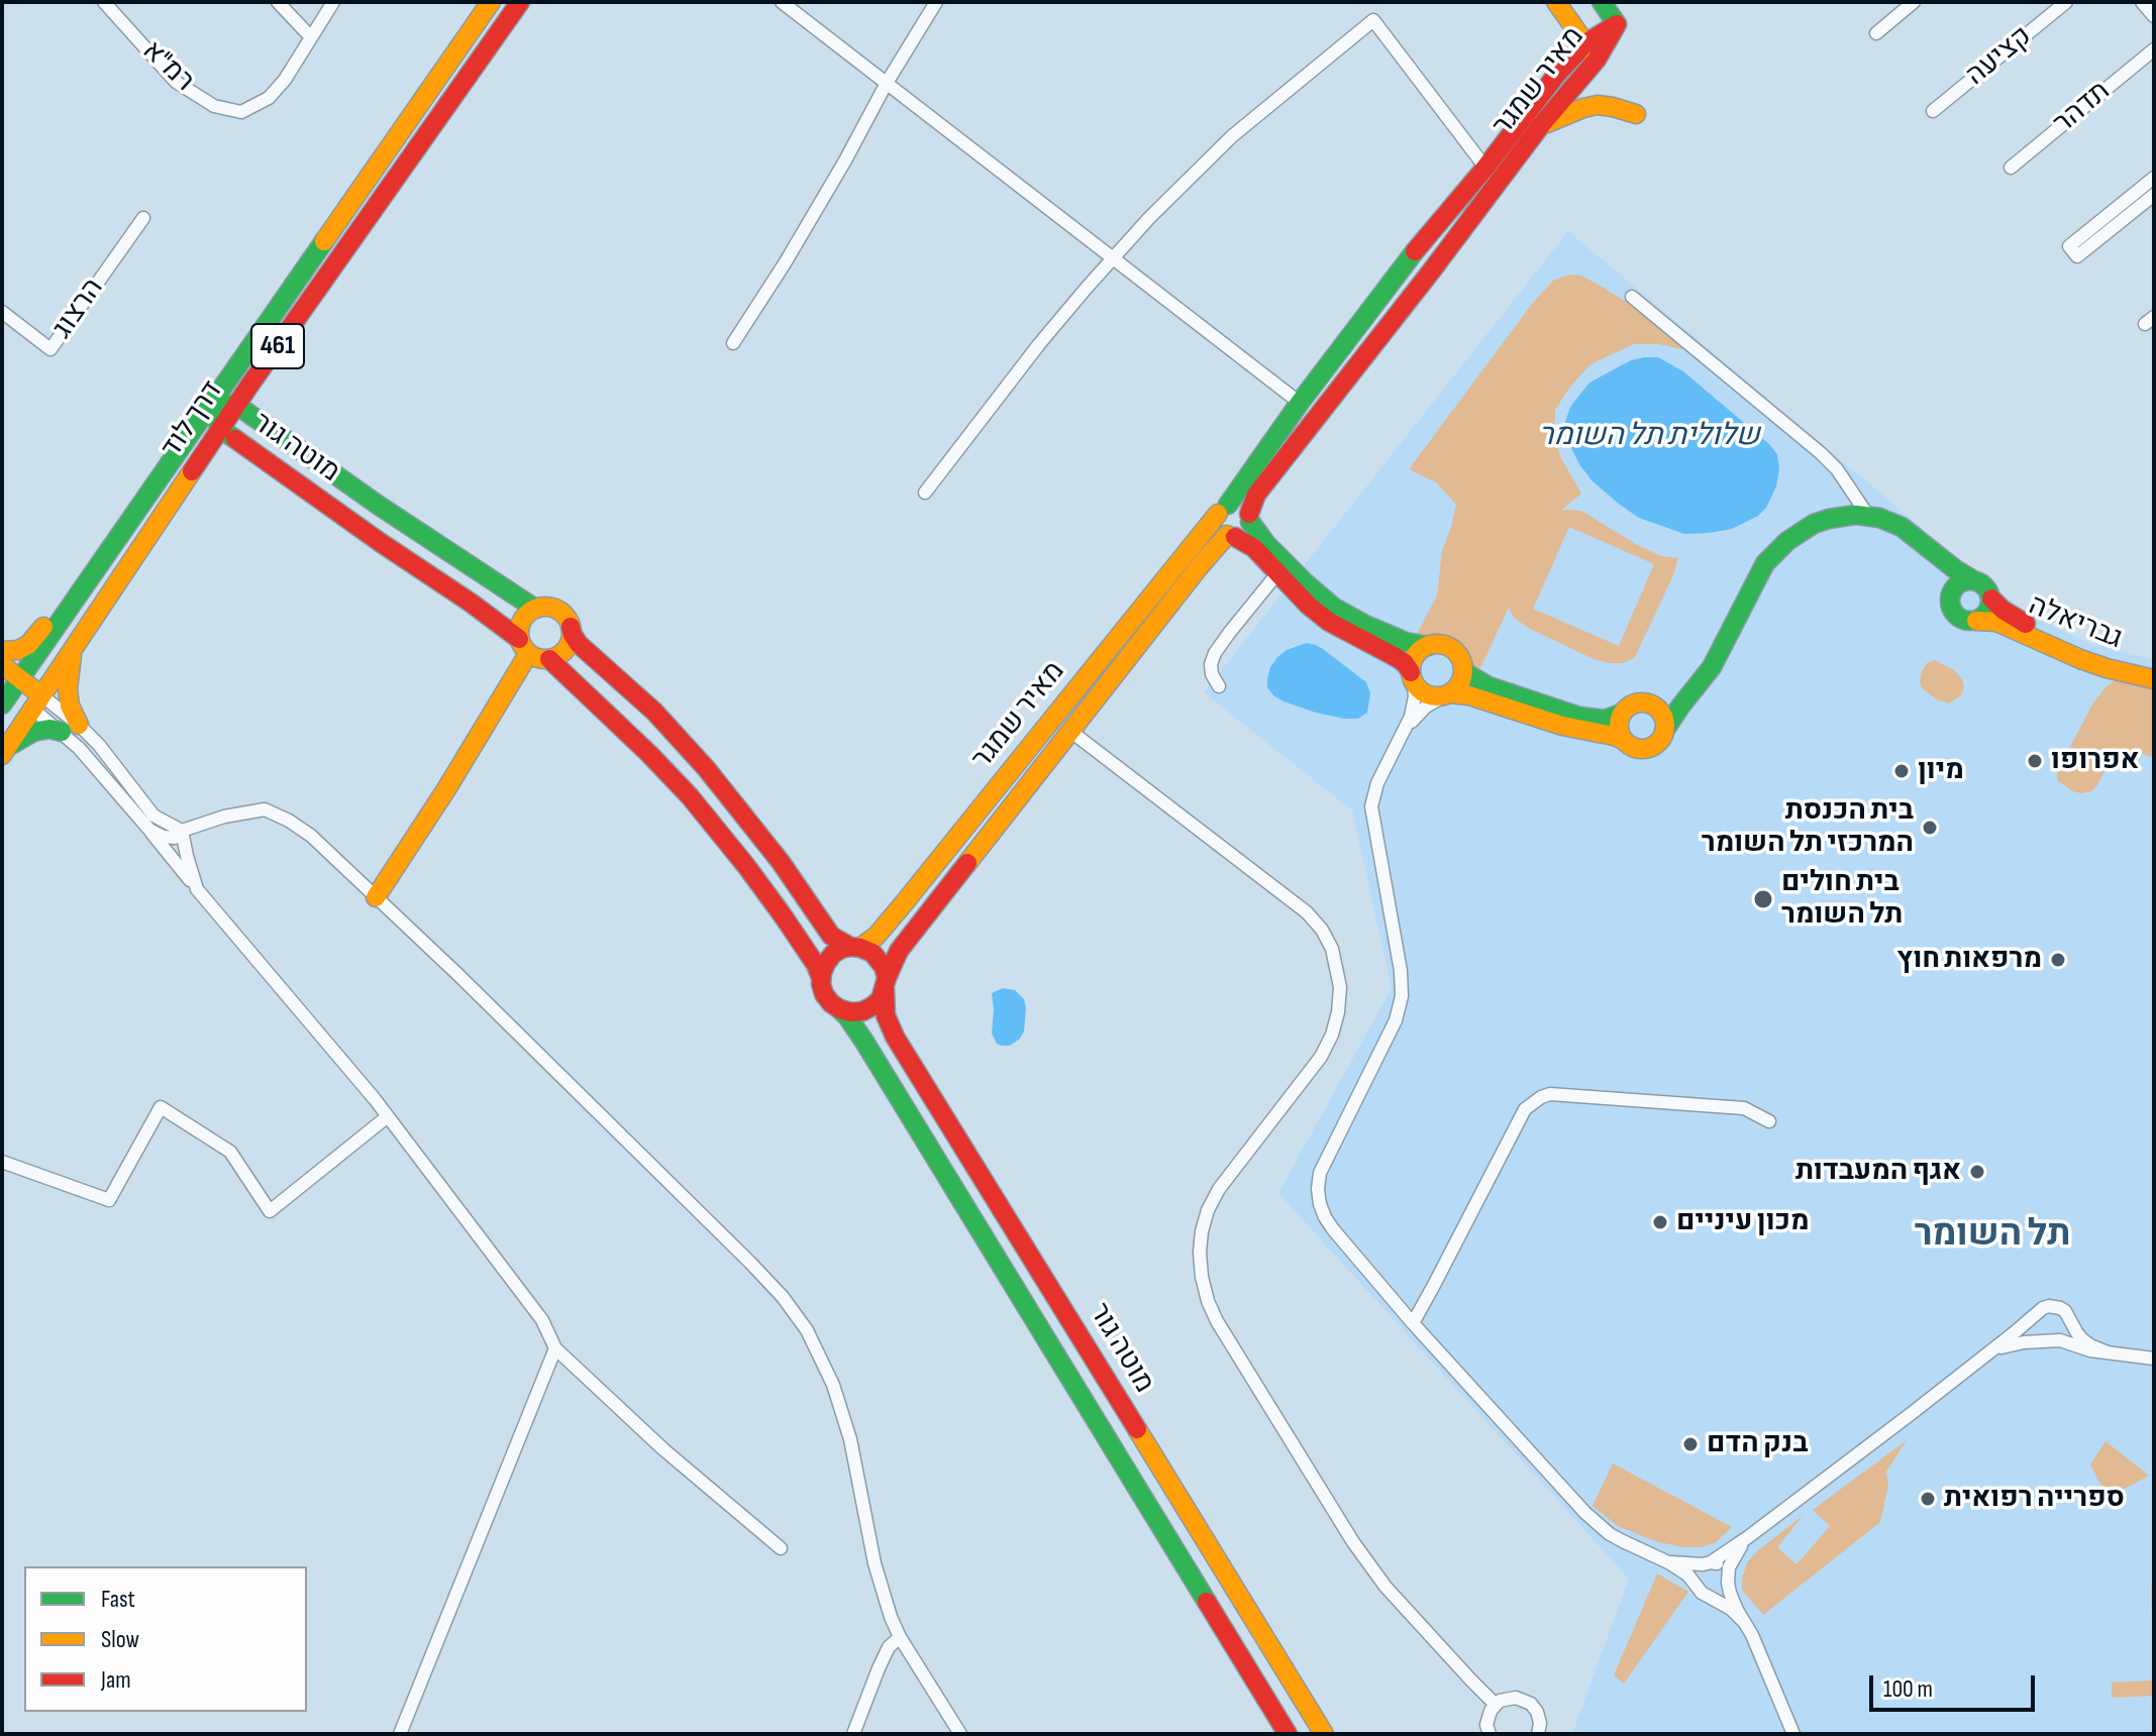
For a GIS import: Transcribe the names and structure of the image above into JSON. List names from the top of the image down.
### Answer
{
  "streets": {
    "street": [
      "קציעה",
      "רמ\"א",
      "מאיר שמגר",
      "תדהר",
      "הרצוג",
      "461",
      "דרך לוד",
      "מוטה גור",
      "גבריאלה"
    ]
  },
  "crossings": [
    ["מאיר שמגר", "מוטה גור"],
    ["דרך לוד", "מוטה גור"]
  ],
  "districts": ["תל השומר"],
  "water": ["שלולית תל השומר"],
  "places": [
    "אפרופו",
    "מיון",
    "בית הכנסת המרכזי תל השומר",
    "בית חולים תל השומר",
    "מרפאות חוץ",
    "אגף המעבדות",
    "מכון עיניים",
    "בנק הדם",
    "ספרייה רפואית"
  ],
  "legend": ["Fast", "Slow", "Jam"],
  "scale_bar": "100 m"
}
